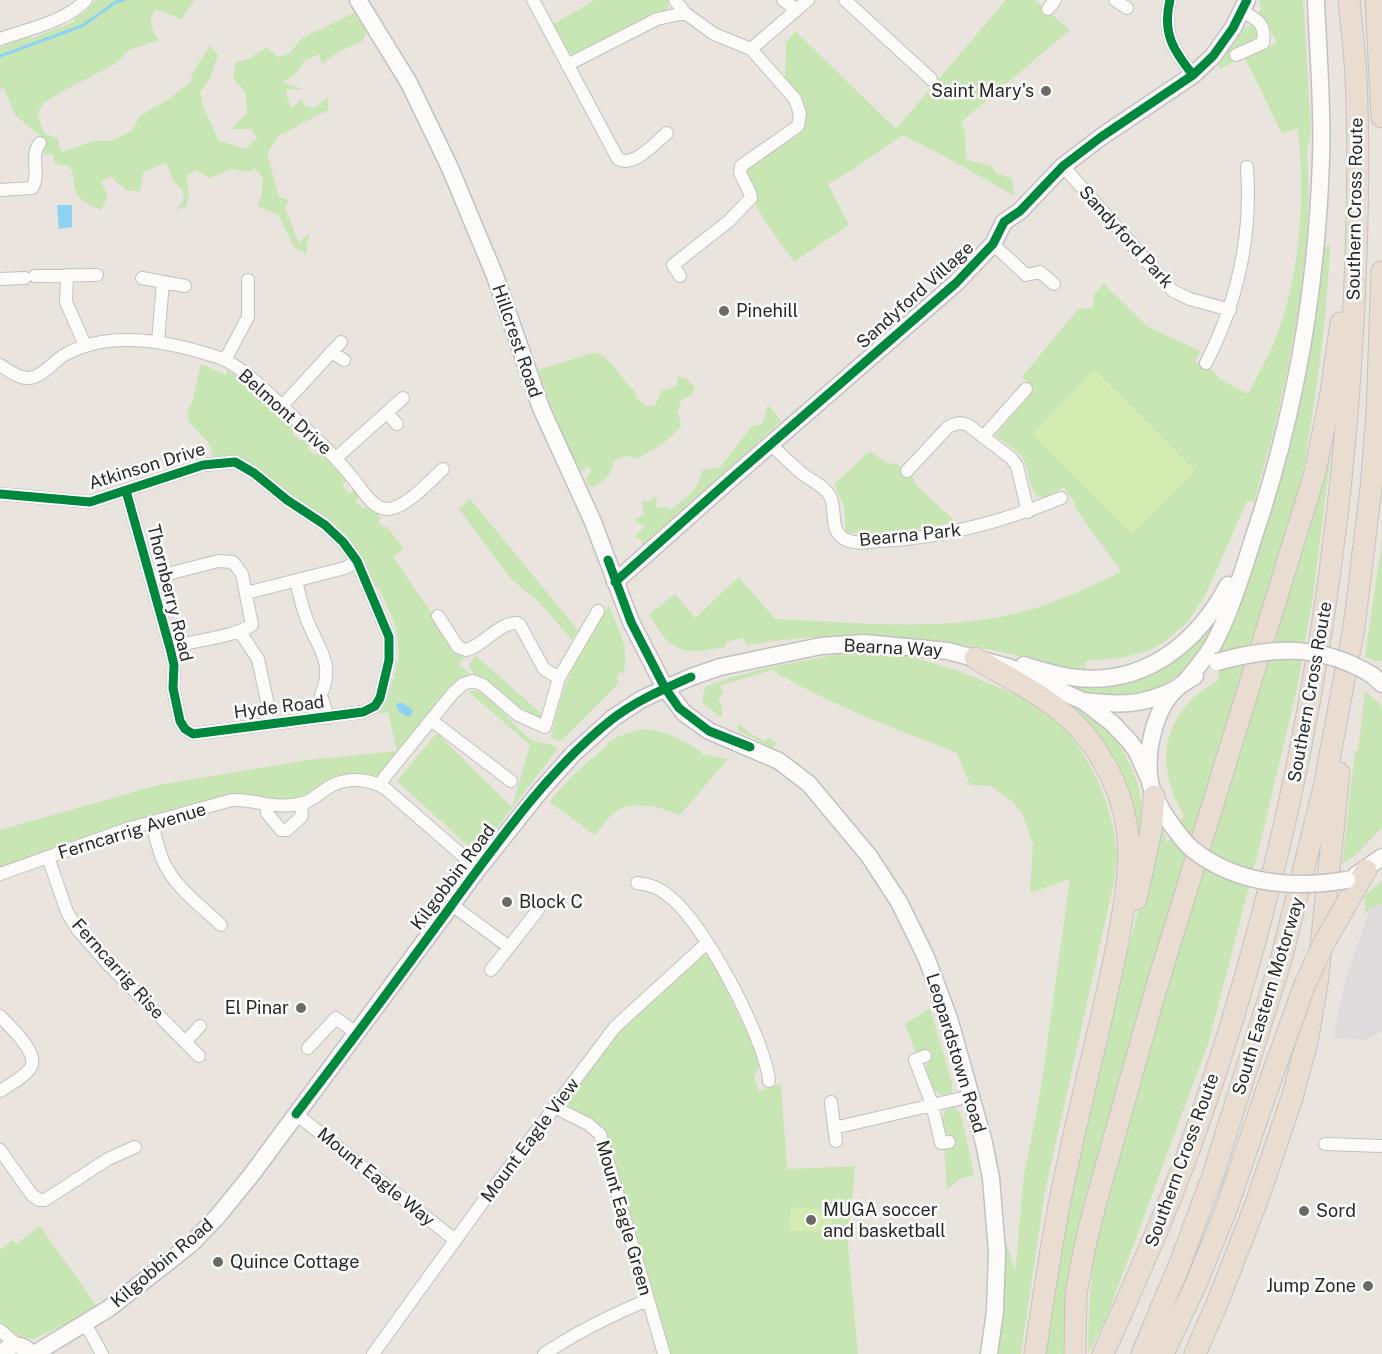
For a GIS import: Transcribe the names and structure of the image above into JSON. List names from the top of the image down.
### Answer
{
  "streets": {
    "highway": ["Southern Cross Route", "South Eastern Motorway"],
    "main road": [
      "Sandyford Village",
      "Hillcrest Road",
      "Bearna Way",
      "Kilgobbin Road",
      "Leopardstown Road"
    ],
    "street": [
      "Sandyford Park",
      "Belmont Drive",
      "Atkinson Drive",
      "Bearna Park",
      "Thornberry Road",
      "Hyde Road",
      "Ferncarrig Avenue",
      "Ferncarrig Rise",
      "Mount Eagle View",
      "Mount Eagle Way",
      "Mount Eagle Green"
    ]
  },
  "crossings": [
    ["Southern Cross Route", "South Eastern Motorway"],
    ["Sandyford Park", "Sandyford Village"],
    ["Sandyford Village", "Hillcrest Road"],
    ["Sandyford Village", "Bearna Park"],
    ["Hillcrest Road", "Bearna Way"],
    ["Hillcrest Road", "Kilgobbin Road"],
    ["Hillcrest Road", "Leopardstown Road"],
    ["Atkinson Drive", "Thornberry Road"],
    ["Atkinson Drive", "Hyde Road"],
    ["Thornberry Road", "Hyde Road"],
    ["Bearna Way", "Kilgobbin Road"],
    ["Bearna Way", "Leopardstown Road"],
    ["Ferncarrig Avenue", "Ferncarrig Rise"],
    ["Kilgobbin Road", "Leopardstown Road"],
    ["Kilgobbin Road", "Mount Eagle Way"],
    ["Mount Eagle View", "Mount Eagle Way"],
    ["Mount Eagle View", "Mount Eagle Green"]
  ],
  "places": [
    "Saint Mary's",
    "Pinehill",
    "Block C",
    "El Pinar",
    "Sord",
    "MUGA soccer and basketball",
    "Quince Cottage",
    "Jump Zone"
  ]
}
